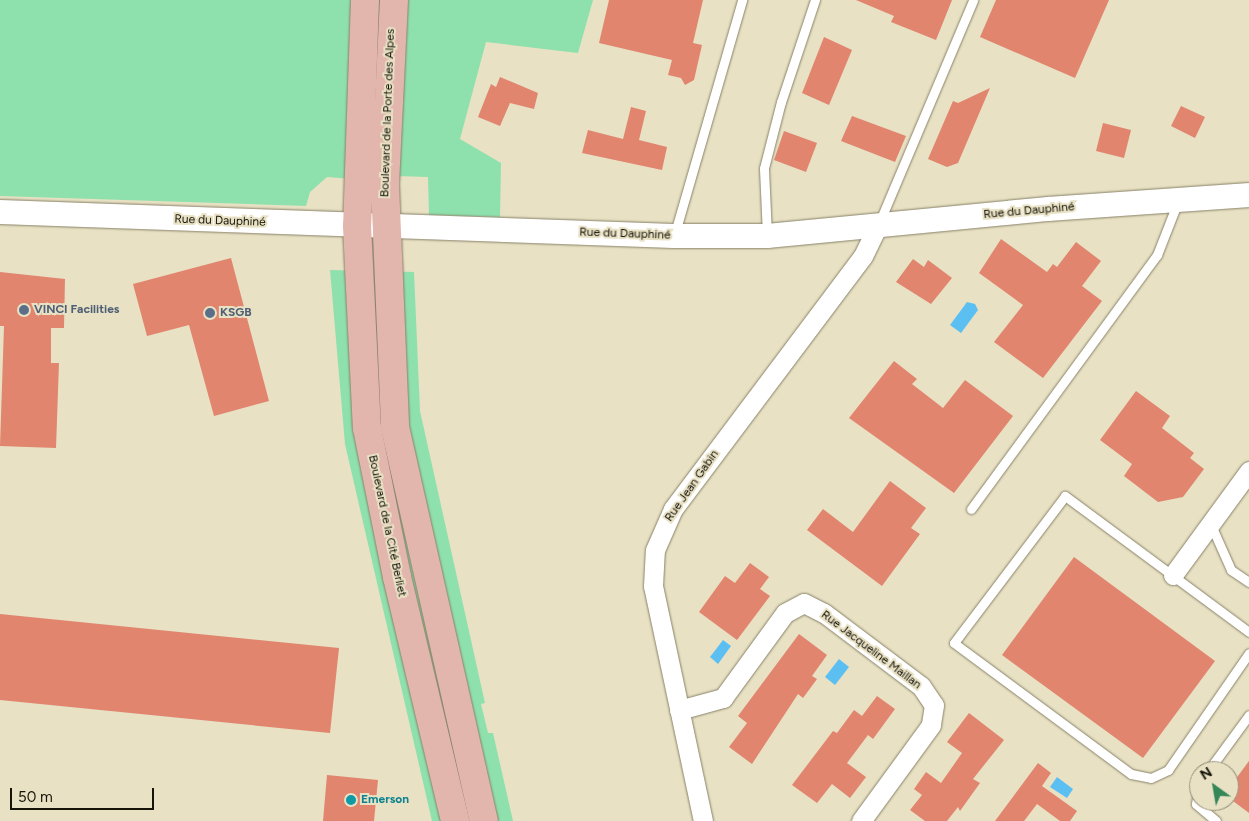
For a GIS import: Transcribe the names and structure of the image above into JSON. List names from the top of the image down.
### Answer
{
  "streets": {
    "main road": ["Boulevard de la Porte des Alpes", "Boulevard de la Cité Berliet"],
    "street": ["Rue du Dauphiné", "Rue Jean Gabin", "Rue Jacqueline Maillan"]
  },
  "crossings": [
    ["Boulevard de la Porte des Alpes", "Rue du Dauphiné"],
    ["Rue du Dauphiné", "Rue Jean Gabin"],
    ["Rue du Dauphiné", "Boulevard de la Cité Berliet"],
    ["Rue Jean Gabin", "Rue Jacqueline Maillan"]
  ],
  "places": ["VINCI Facilities", "KSGB", "Emerson"],
  "scale_bar": "50 m",
  "north": "top left"
}
